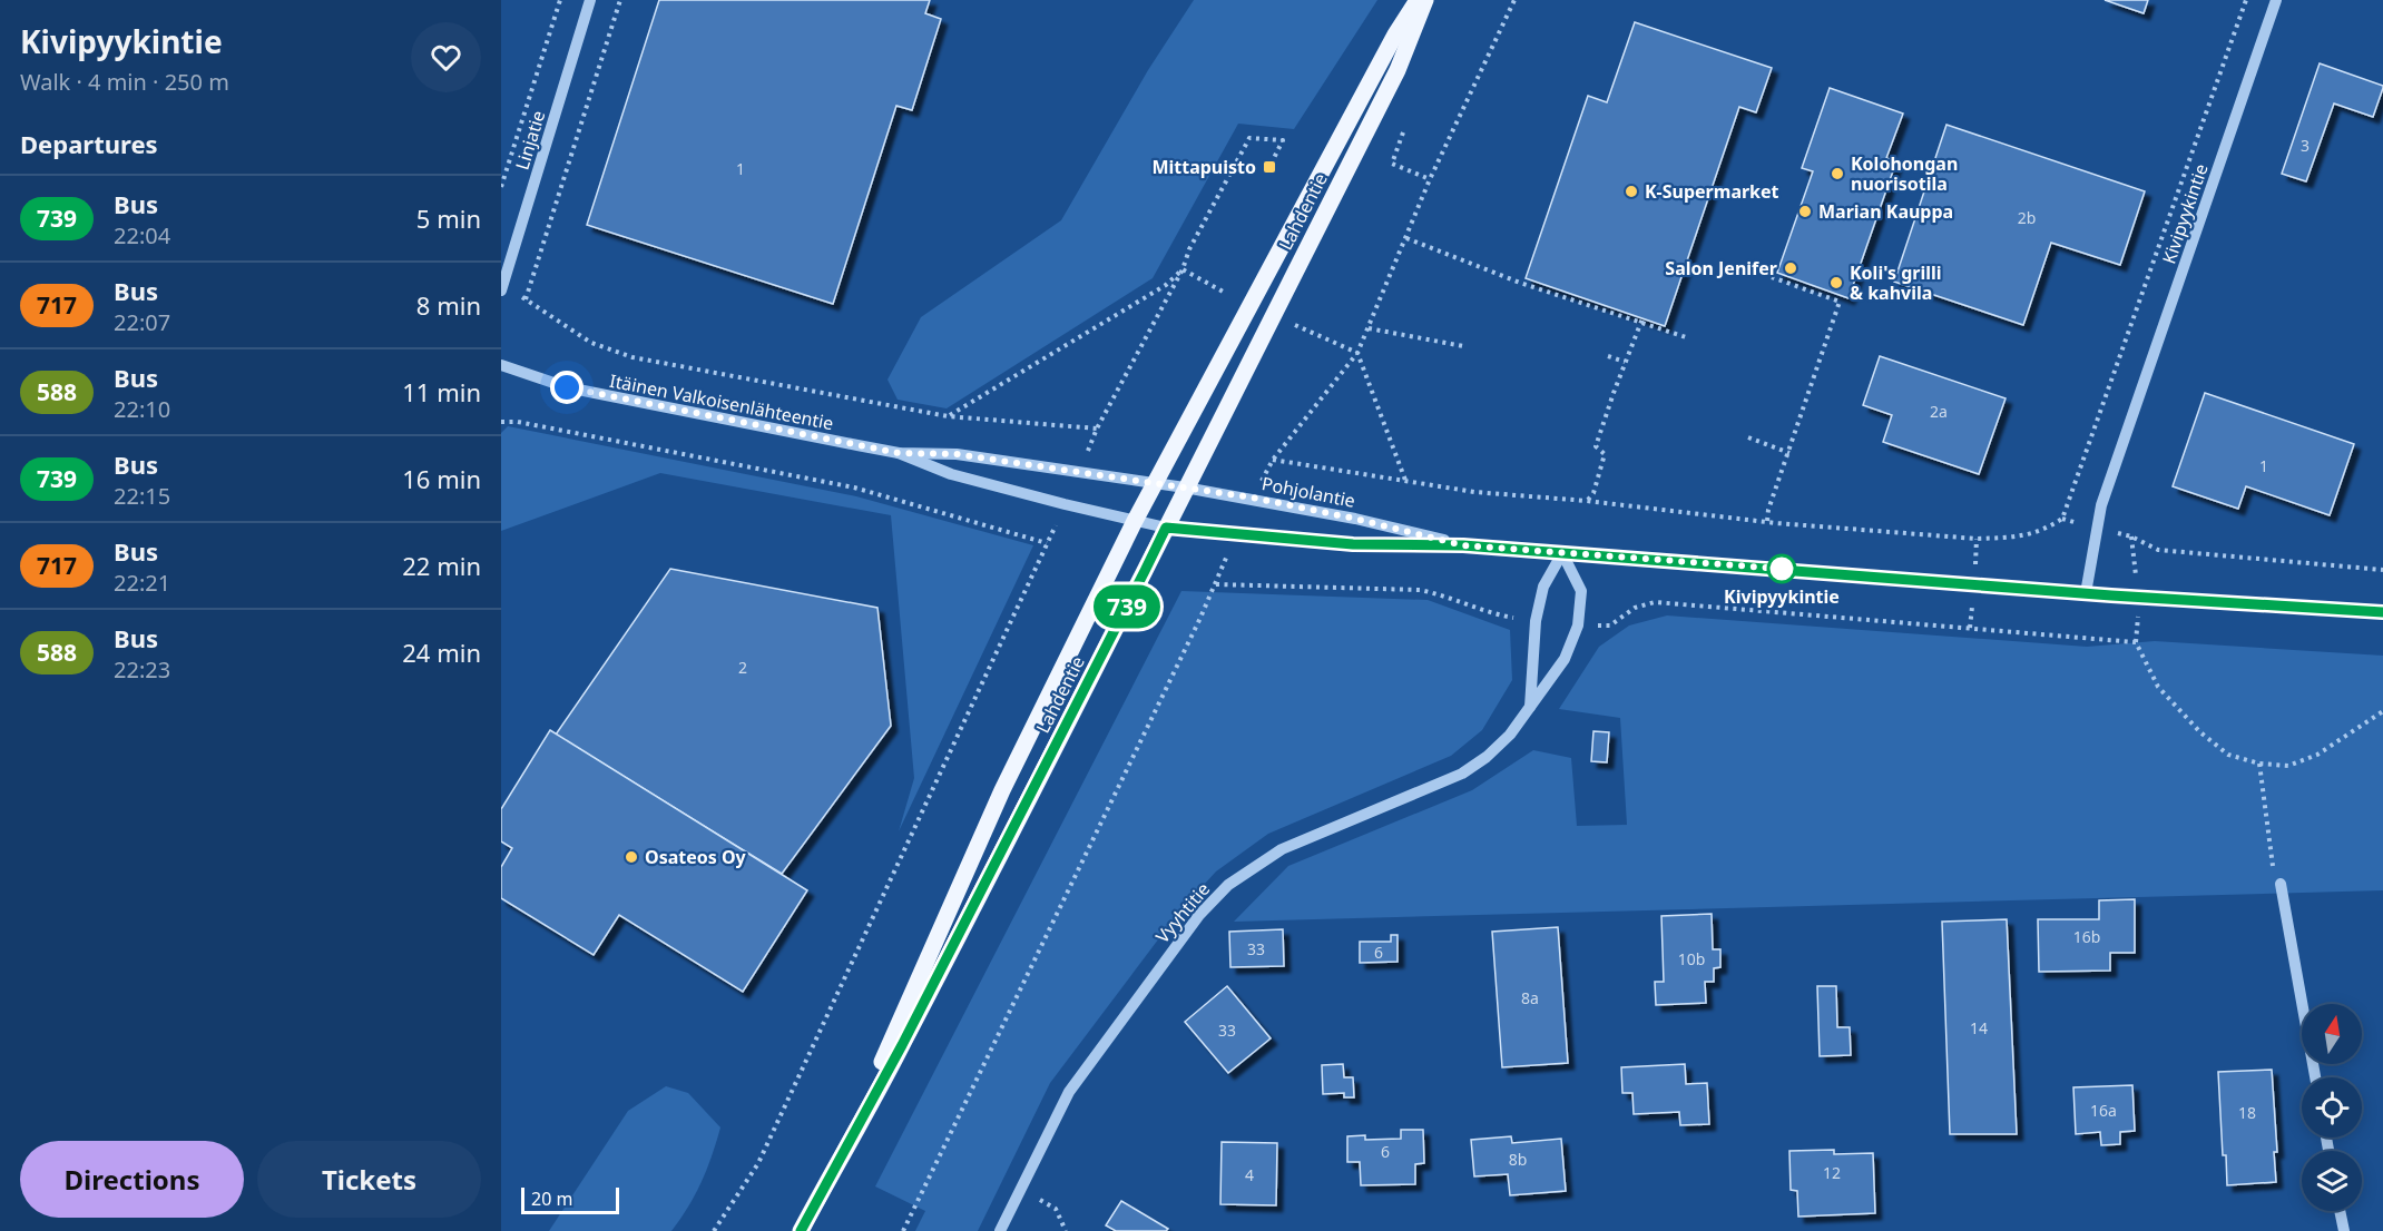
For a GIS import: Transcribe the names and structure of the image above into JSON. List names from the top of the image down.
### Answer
{
  "streets": {
    "main road": ["Lahdentie"],
    "street": [
      "Linjatie",
      "Kivipyykintie",
      "Itäinen Valkoisenlähteentie",
      "Pohjolantie",
      "Vyyhtitie"
    ]
  },
  "crossings": [
    ["Lahdentie", "Itäinen Valkoisenlähteentie"],
    ["Lahdentie", "Pohjolantie"],
    ["Kivipyykintie", "Pohjolantie"],
    ["Itäinen Valkoisenlähteentie", "Pohjolantie"],
    ["Pohjolantie", "Vyyhtitie"]
  ],
  "places": {
    "transit": ["Mittapuisto"],
    "other": [
      "Kolohongan nuorisotila",
      "K-Supermarket",
      "Marian Kauppa",
      "Salon Jenifer",
      "Koli's grilli & kahvila",
      "Kivipyykintie",
      "Osateos Oy"
    ]
  },
  "lines": ["bus line 739"],
  "house_numbers": [
    "3",
    "1",
    "2b",
    "2a",
    "1",
    "2",
    "16b",
    "33",
    "6",
    "10b",
    "8a",
    "14",
    "33",
    "16a",
    "18",
    "6",
    "8b",
    "12",
    "4"
  ],
  "scale_bar": "20 m",
  "north": "top",
  "page": {
    "heading": [
      ["Kivipyykintie", "Walk · 4 min · 250 m"],
      "Departures"
    ],
    "on_map": "739",
    "list": [
      {
        "mark": "739",
        "name": "Bus",
        "note": "22:04",
        "value": "5 min"
      },
      {
        "mark": "717",
        "name": "Bus",
        "note": "22:07",
        "value": "8 min"
      },
      {
        "mark": "588",
        "name": "Bus",
        "note": "22:10",
        "value": "11 min"
      },
      {
        "mark": "739",
        "name": "Bus",
        "note": "22:15",
        "value": "16 min"
      },
      {
        "mark": "717",
        "name": "Bus",
        "note": "22:21",
        "value": "22 min"
      },
      {
        "mark": "588",
        "name": "Bus",
        "note": "22:23",
        "value": "24 min"
      }
    ],
    "buttons": ["Directions", "Tickets"],
    "scale": "20 m"
  }
}
